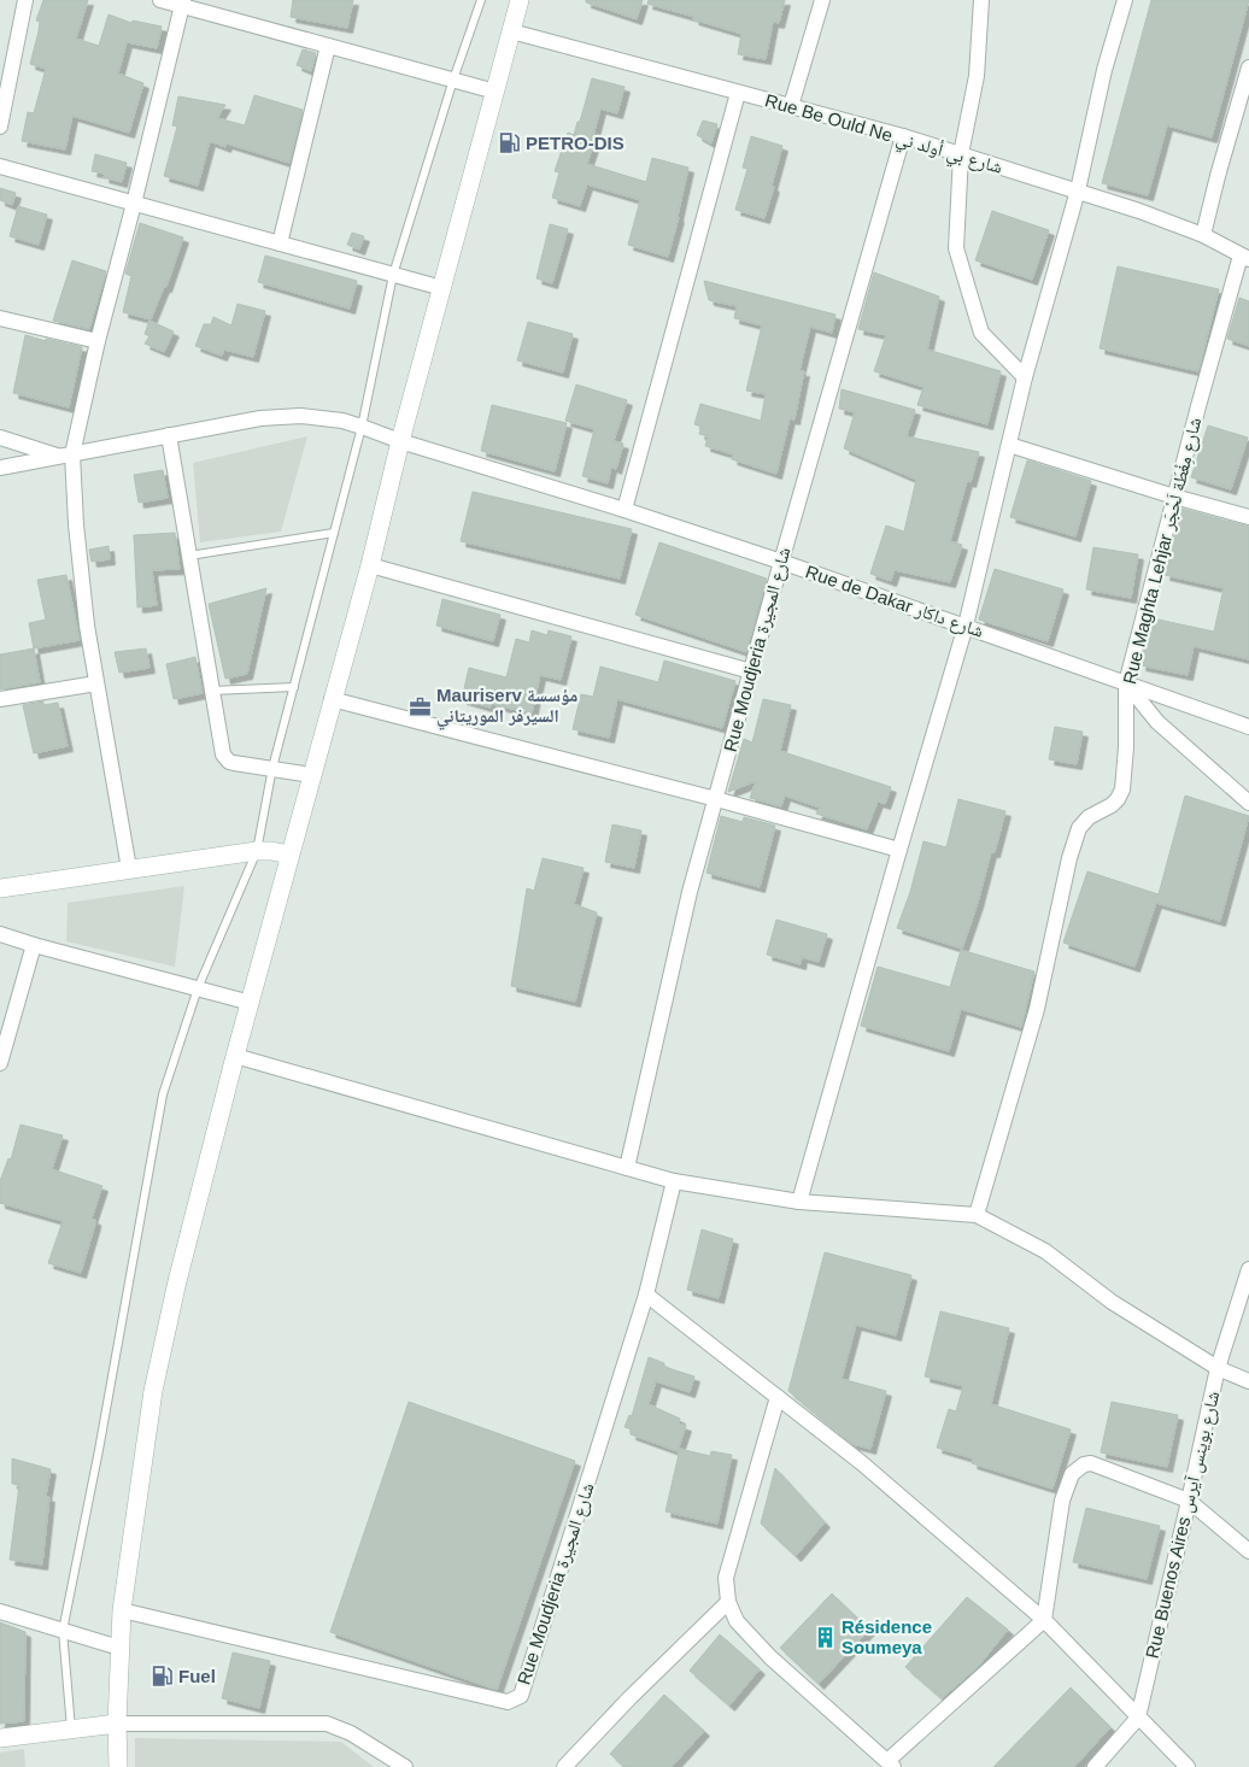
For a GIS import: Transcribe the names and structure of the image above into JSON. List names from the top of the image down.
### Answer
{
  "streets": {
    "street": [
      "Rue Be Ould Ne شارع بي أولد ني",
      "Rue Maghta Lehjar شارع مِغْطَة لَحْجَر",
      "Rue de Dakar شارع داكار",
      "Rue Moudjeria شارع المجيرة",
      "Rue Buenos Aires شارع بوينس آيرس"
    ]
  },
  "crossings": [
    ["Rue Be Ould Ne شارع بي أولد ني", "Rue Maghta Lehjar شارع مِغْطَة لَحْجَر"],
    ["Rue Be Ould Ne شارع بي أولد ني", "Rue Moudjeria شارع المجيرة"],
    ["Rue Maghta Lehjar شارع مِغْطَة لَحْجَر", "Rue de Dakar شارع داكار"],
    ["Rue de Dakar شارع داكار", "Rue Moudjeria شارع المجيرة"]
  ],
  "places": {
    "fuel station": ["PETRO-DIS", "Fuel"],
    "office": ["Mauriserv مؤسسة السيرفر الموريتاني"],
    "building": ["Résidence Soumeya"]
  }
}
